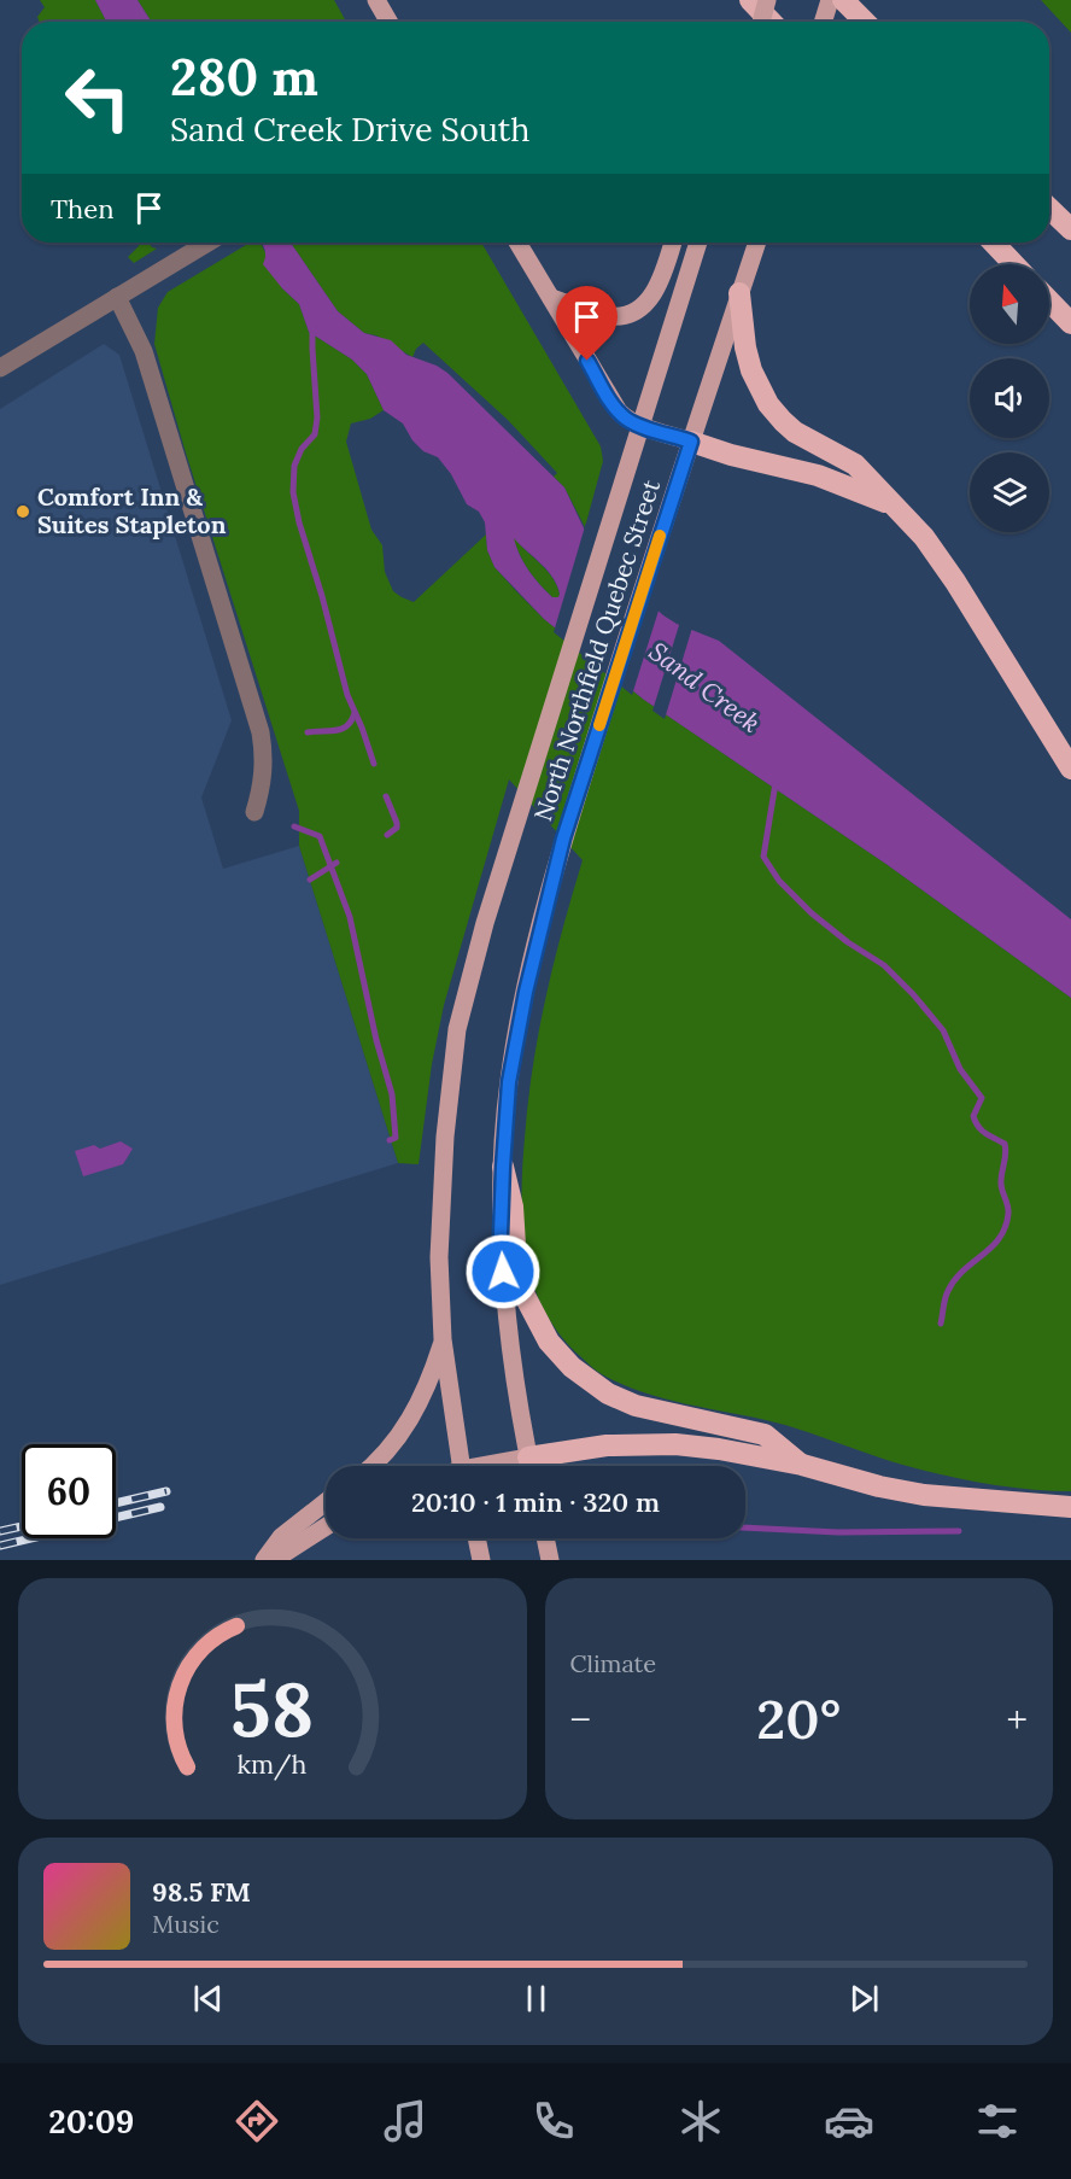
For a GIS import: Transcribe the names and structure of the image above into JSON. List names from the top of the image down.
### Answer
{
  "streets": {
    "main road": ["North Northfield Quebec Street"]
  },
  "water": ["Sand Creek"],
  "places": ["Comfort Inn & Suites Stapleton"],
  "north": "top",
  "page": {
    "turn": ["280 m", "Sand Creek Drive South"],
    "then": "Then",
    "limit": "60",
    "trip": "20:10 · 1 min · 320 m",
    "tile": "Climate",
    "heat": ["−", "20°", "+"],
    "song": ["98.5 FM", "Music"],
    "tabs": "20:09",
    "gauge": ["58", "km/h"]
  }
}
